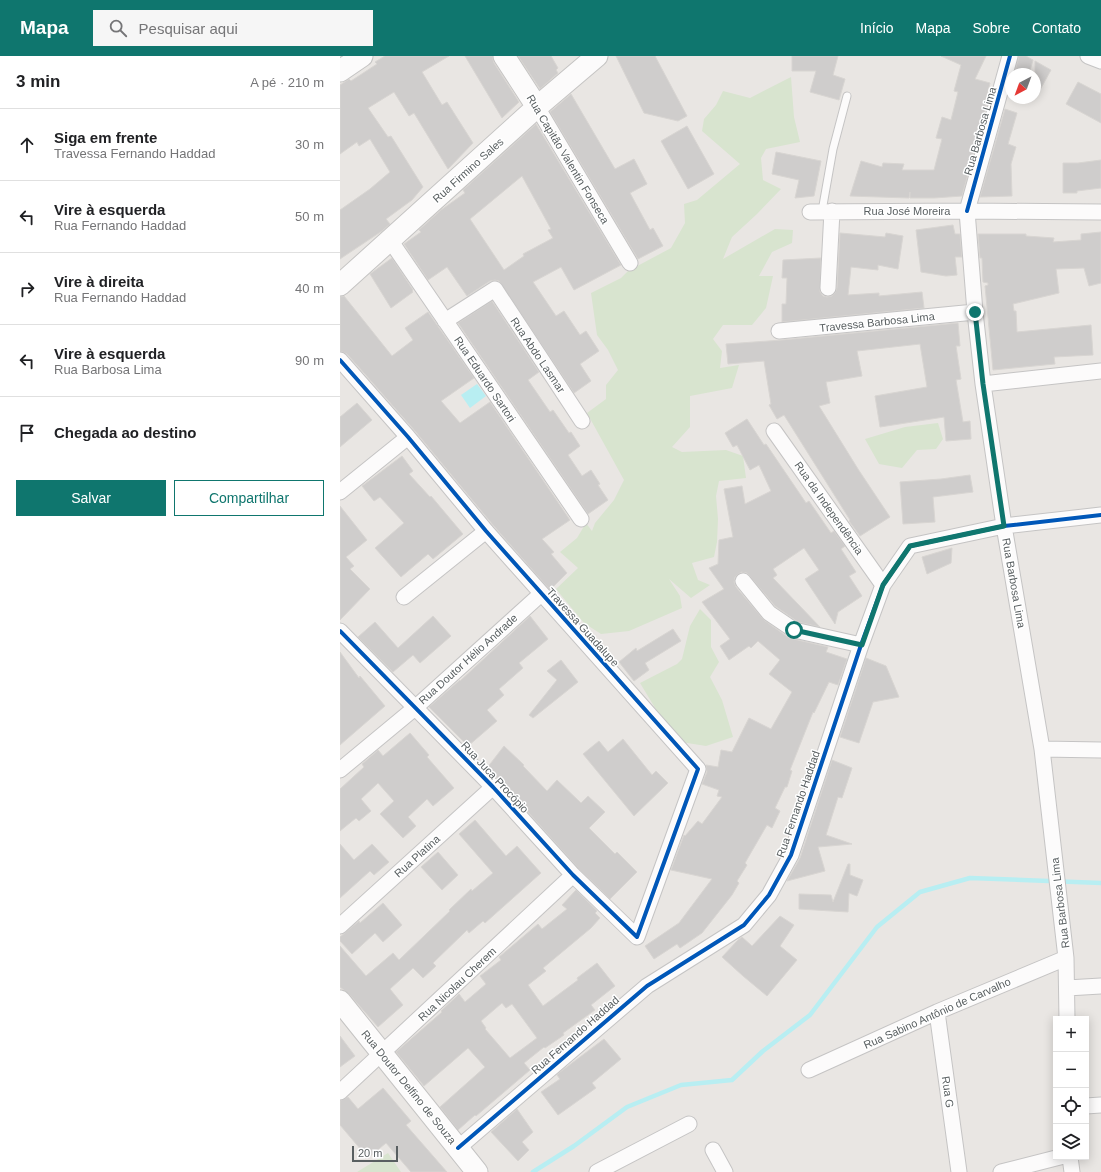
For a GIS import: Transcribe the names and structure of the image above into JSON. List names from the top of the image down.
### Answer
{
  "streets": {
    "main road": ["Rua Capitão Valentin Fonseca", "Rua Firmino Sales", "Rua Doutor Delfino de Souza"],
    "street": [
      "Rua Barbosa Lima",
      "Rua José Moreira",
      "Travessa Barbosa Lima",
      "Rua Abdo Lasmar",
      "Rua Eduardo Sartori",
      "Rua da Independência",
      "Travessa Guadalupe",
      "Rua Doutor Hélio Andrade",
      "Rua Juca Procópio",
      "Rua Fernando Haddad",
      "Rua Platina",
      "Rua Nicolau Cherem",
      "Rua Sabino Antônio de Carvalho",
      "Rua G"
    ]
  },
  "crossings": [
    ["Rua Barbosa Lima", "Rua José Moreira"],
    ["Rua Barbosa Lima", "Travessa Barbosa Lima"],
    ["Rua Barbosa Lima", "Rua Fernando Haddad"],
    ["Rua Barbosa Lima", "Rua Sabino Antônio de Carvalho"],
    ["Rua Capitão Valentin Fonseca", "Rua Firmino Sales"],
    ["Rua Firmino Sales", "Rua Eduardo Sartori"],
    ["Rua Abdo Lasmar", "Rua Eduardo Sartori"],
    ["Rua da Independência", "Rua Fernando Haddad"],
    ["Travessa Guadalupe", "Rua Doutor Hélio Andrade"],
    ["Travessa Guadalupe", "Rua Juca Procópio"],
    ["Rua Doutor Hélio Andrade", "Rua Juca Procópio"],
    ["Rua Juca Procópio", "Rua Platina"],
    ["Rua Juca Procópio", "Rua Nicolau Cherem"],
    ["Rua Fernando Haddad", "Rua Doutor Delfino de Souza"],
    ["Rua Nicolau Cherem", "Rua Doutor Delfino de Souza"],
    ["Rua Sabino Antônio de Carvalho", "Rua G"]
  ],
  "scale_bar": "20 m",
  "north": "bottom left",
  "page": {
    "header": "Mapa",
    "search": "Pesquisar aqui",
    "nav": [
      "Início",
      "Mapa",
      "Sobre",
      "Contato"
    ],
    "heading": ["3 min", "A pé · 210 m"],
    "list": [
      ["Siga em frente", "Travessa Fernando Haddad", "30 m"],
      ["Vire à esquerda", "Rua Fernando Haddad", "50 m"],
      ["Vire à direita", "Rua Fernando Haddad", "40 m"],
      ["Vire à esquerda", "Rua Barbosa Lima", "90 m"],
      "Chegada ao destino"
    ],
    "buttons": ["Salvar", "Compartilhar"],
    "map_buttons": ["+", "−"],
    "scale": "20 m"
  }
}
